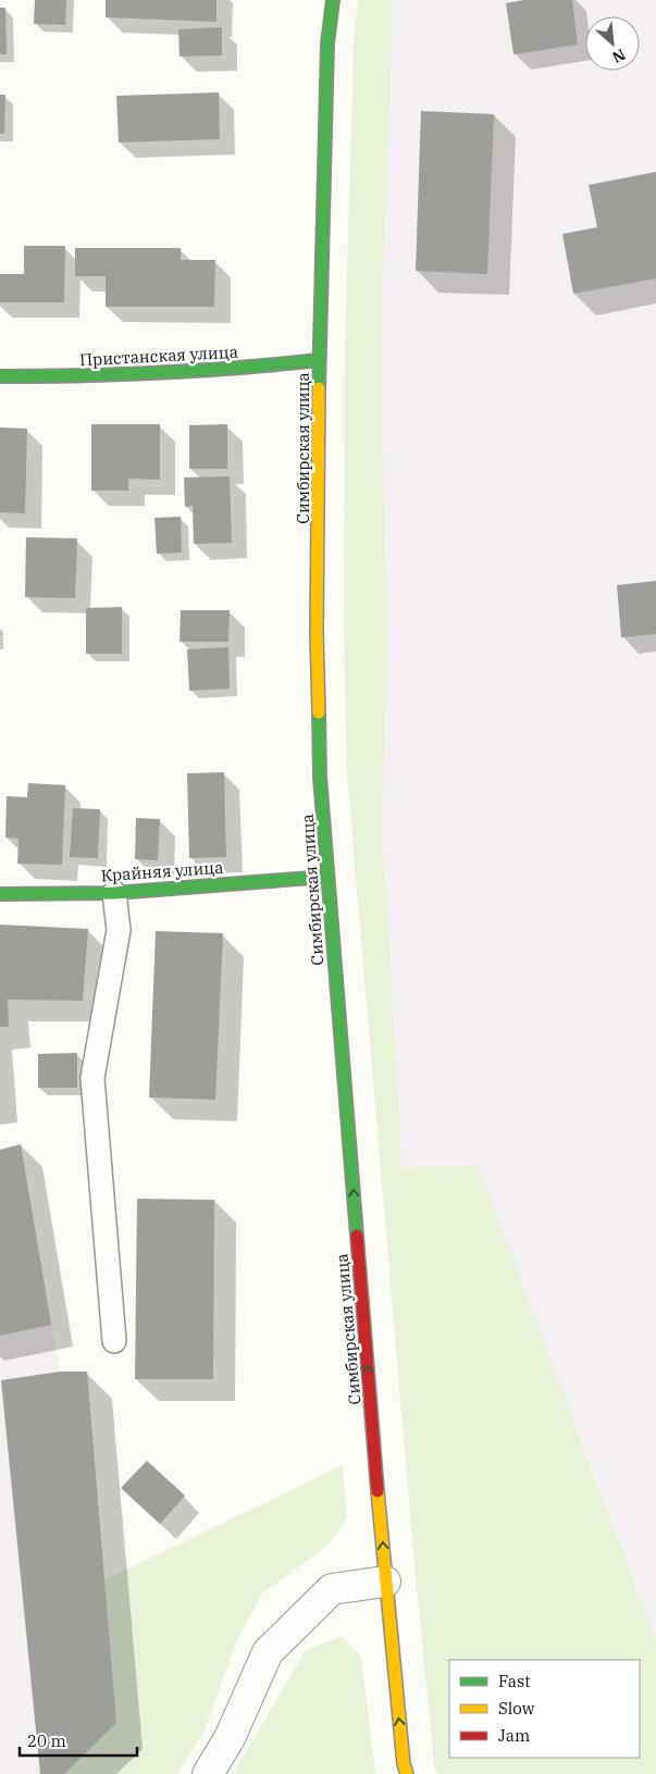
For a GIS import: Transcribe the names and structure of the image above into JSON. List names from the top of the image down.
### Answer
{
  "streets": {
    "main road": ["Пристанская улица", "Симбирская улица", "Крайняя улица"]
  },
  "crossings": [
    ["Пристанская улица", "Симбирская улица"],
    ["Симбирская улица", "Крайняя улица"]
  ],
  "one_way": ["Симбирская улица"],
  "legend": ["Fast", "Slow", "Jam"],
  "scale_bar": "20 m",
  "north": "bottom right"
}
